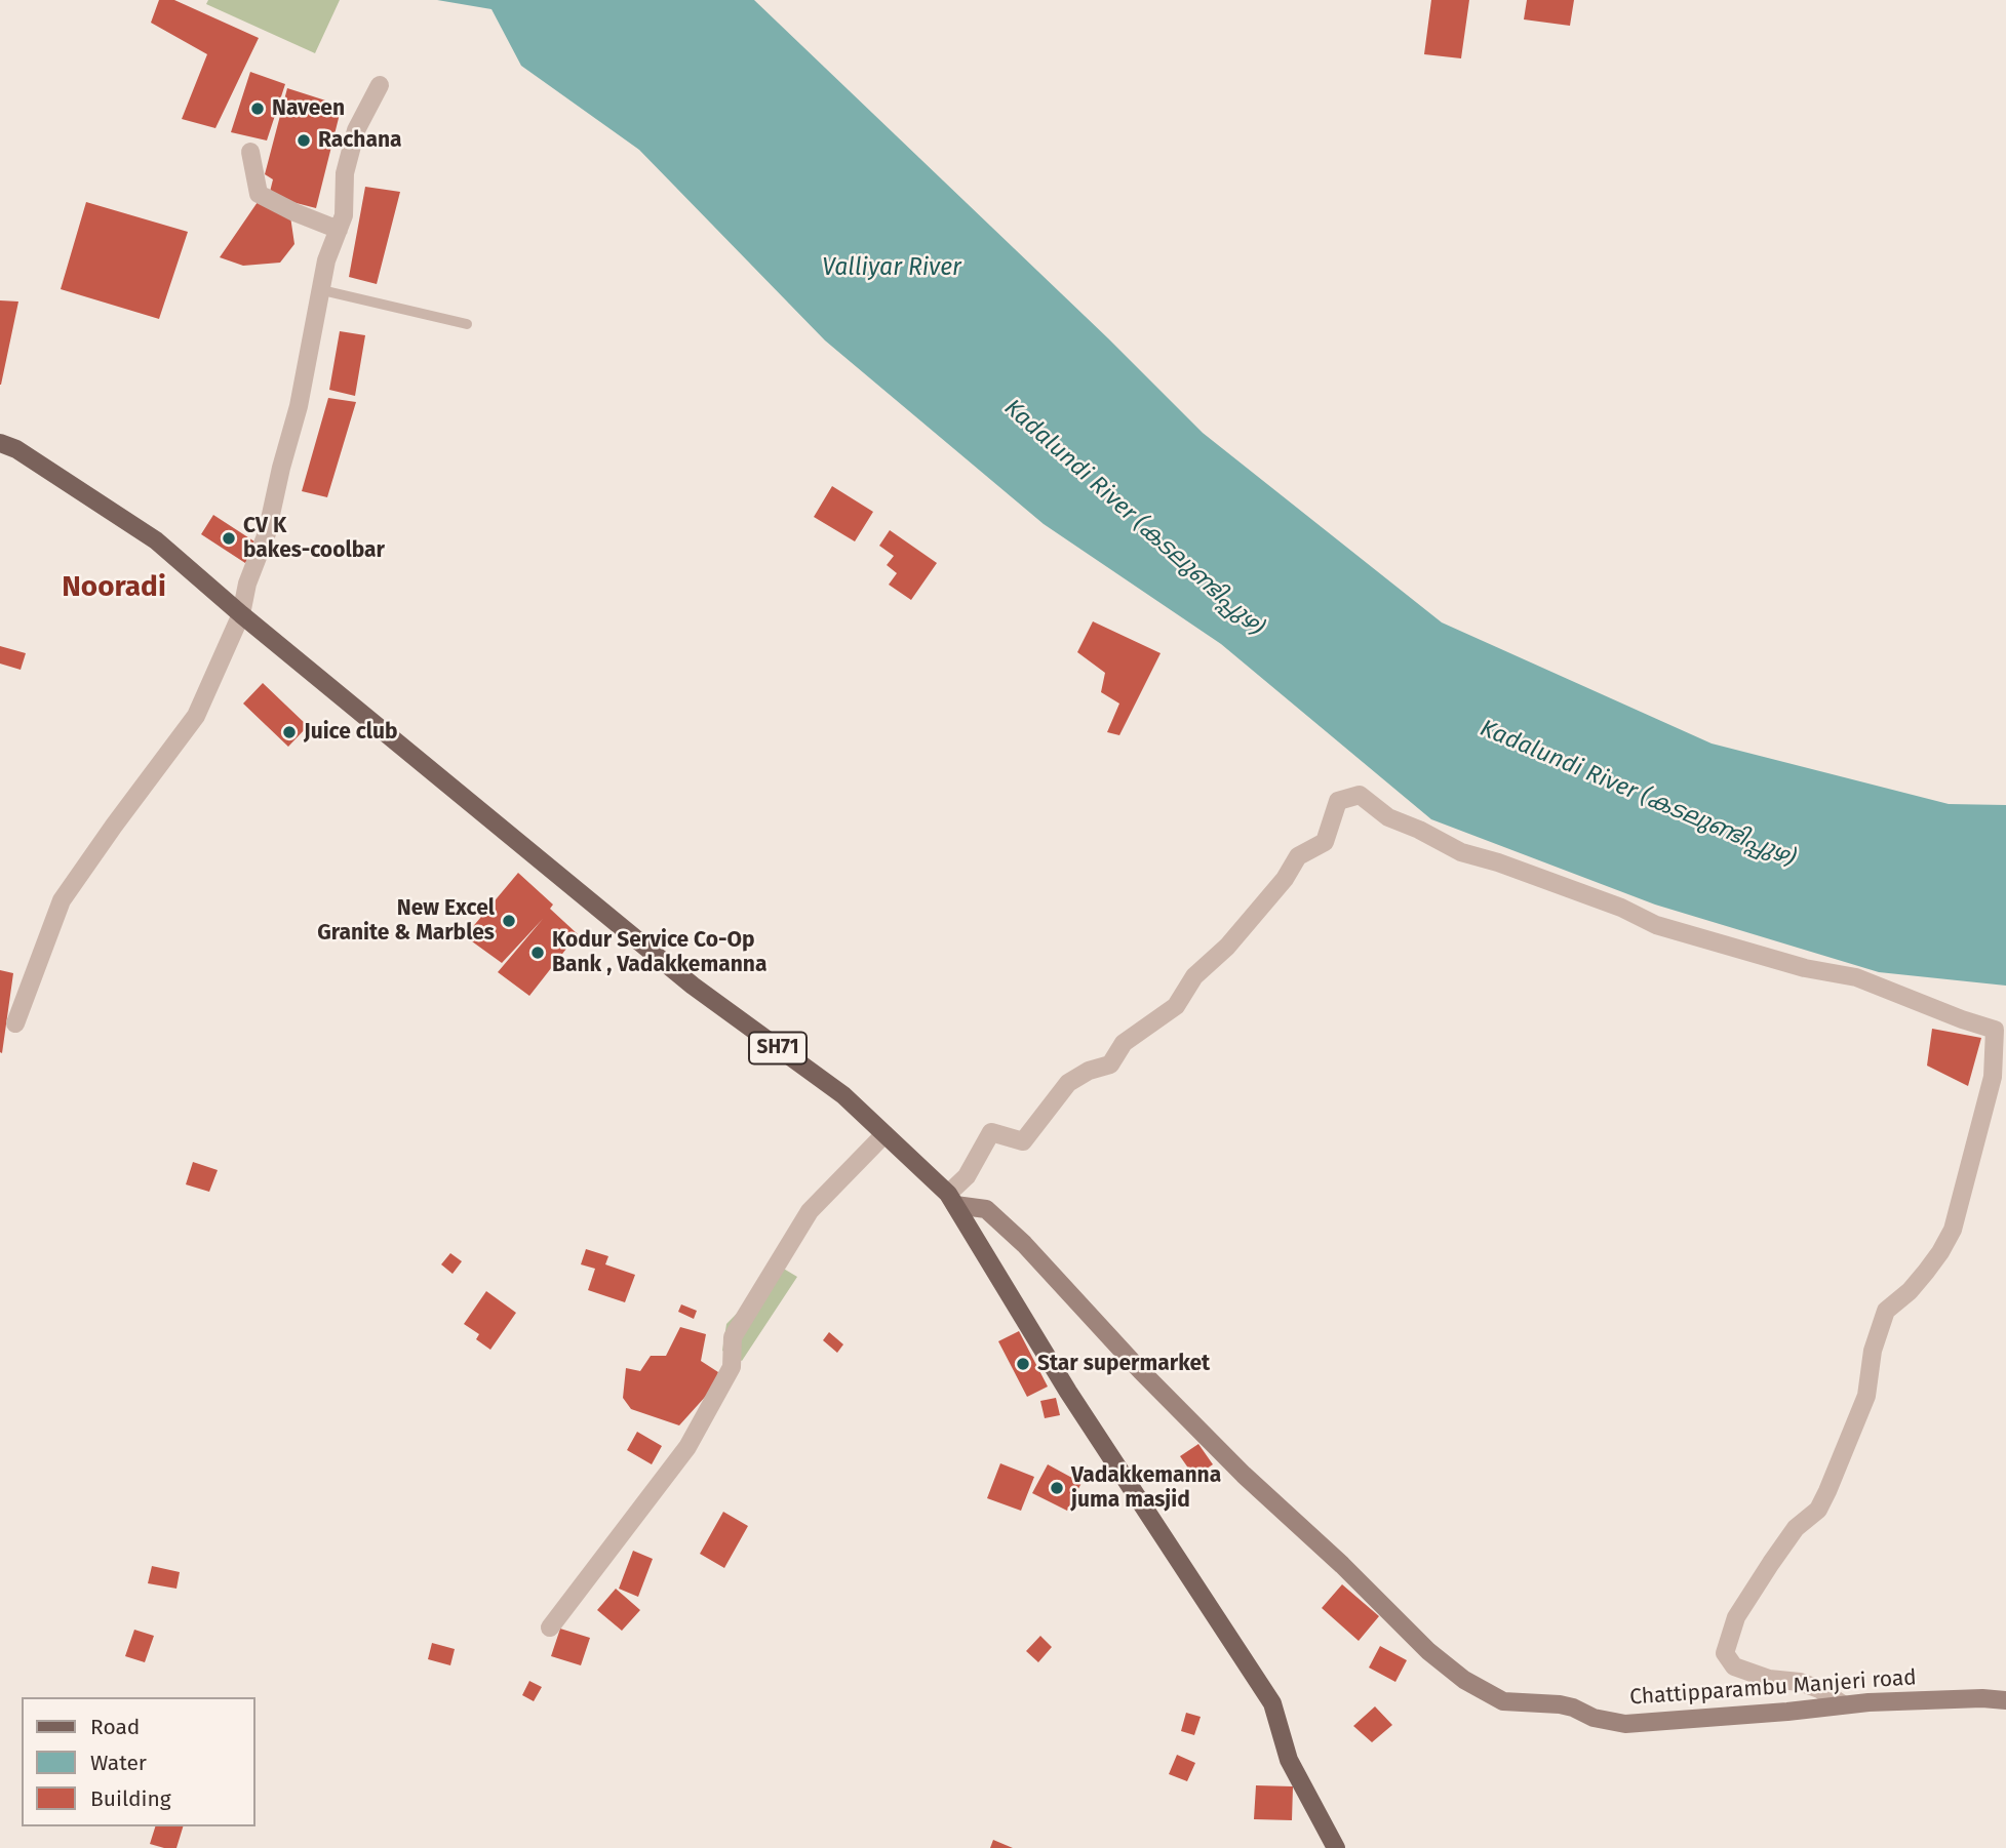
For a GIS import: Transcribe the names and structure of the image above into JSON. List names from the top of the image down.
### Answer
{
  "streets": {
    "main road": ["SH71", "Chattipparambu Manjeri road"]
  },
  "crossings": [
    ["SH71", "Chattipparambu Manjeri road"]
  ],
  "districts": ["Nooradi"],
  "water": ["Valliyar River", "Kadalundi River (കടലുണ്ടിപ്പുഴ)"],
  "places": [
    "Naveen",
    "Rachana",
    "CV K bakes-coolbar",
    "Juice club",
    "New Excel Granite & Marbles",
    "Kodur Service Co-Op Bank , Vadakkemanna",
    "Star supermarket",
    "Vadakkemanna juma masjid"
  ],
  "legend": ["Road", "Water", "Building"]
}
